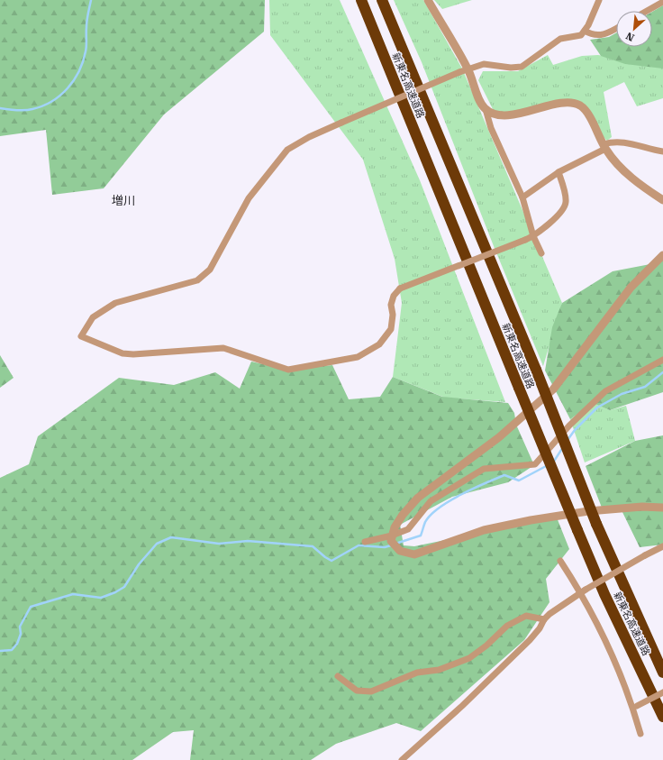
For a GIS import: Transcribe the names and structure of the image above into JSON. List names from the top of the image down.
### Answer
{
  "streets": {
    "highway": ["新東名高速道路"]
  },
  "districts": ["増川"],
  "north": "bottom left"
}
